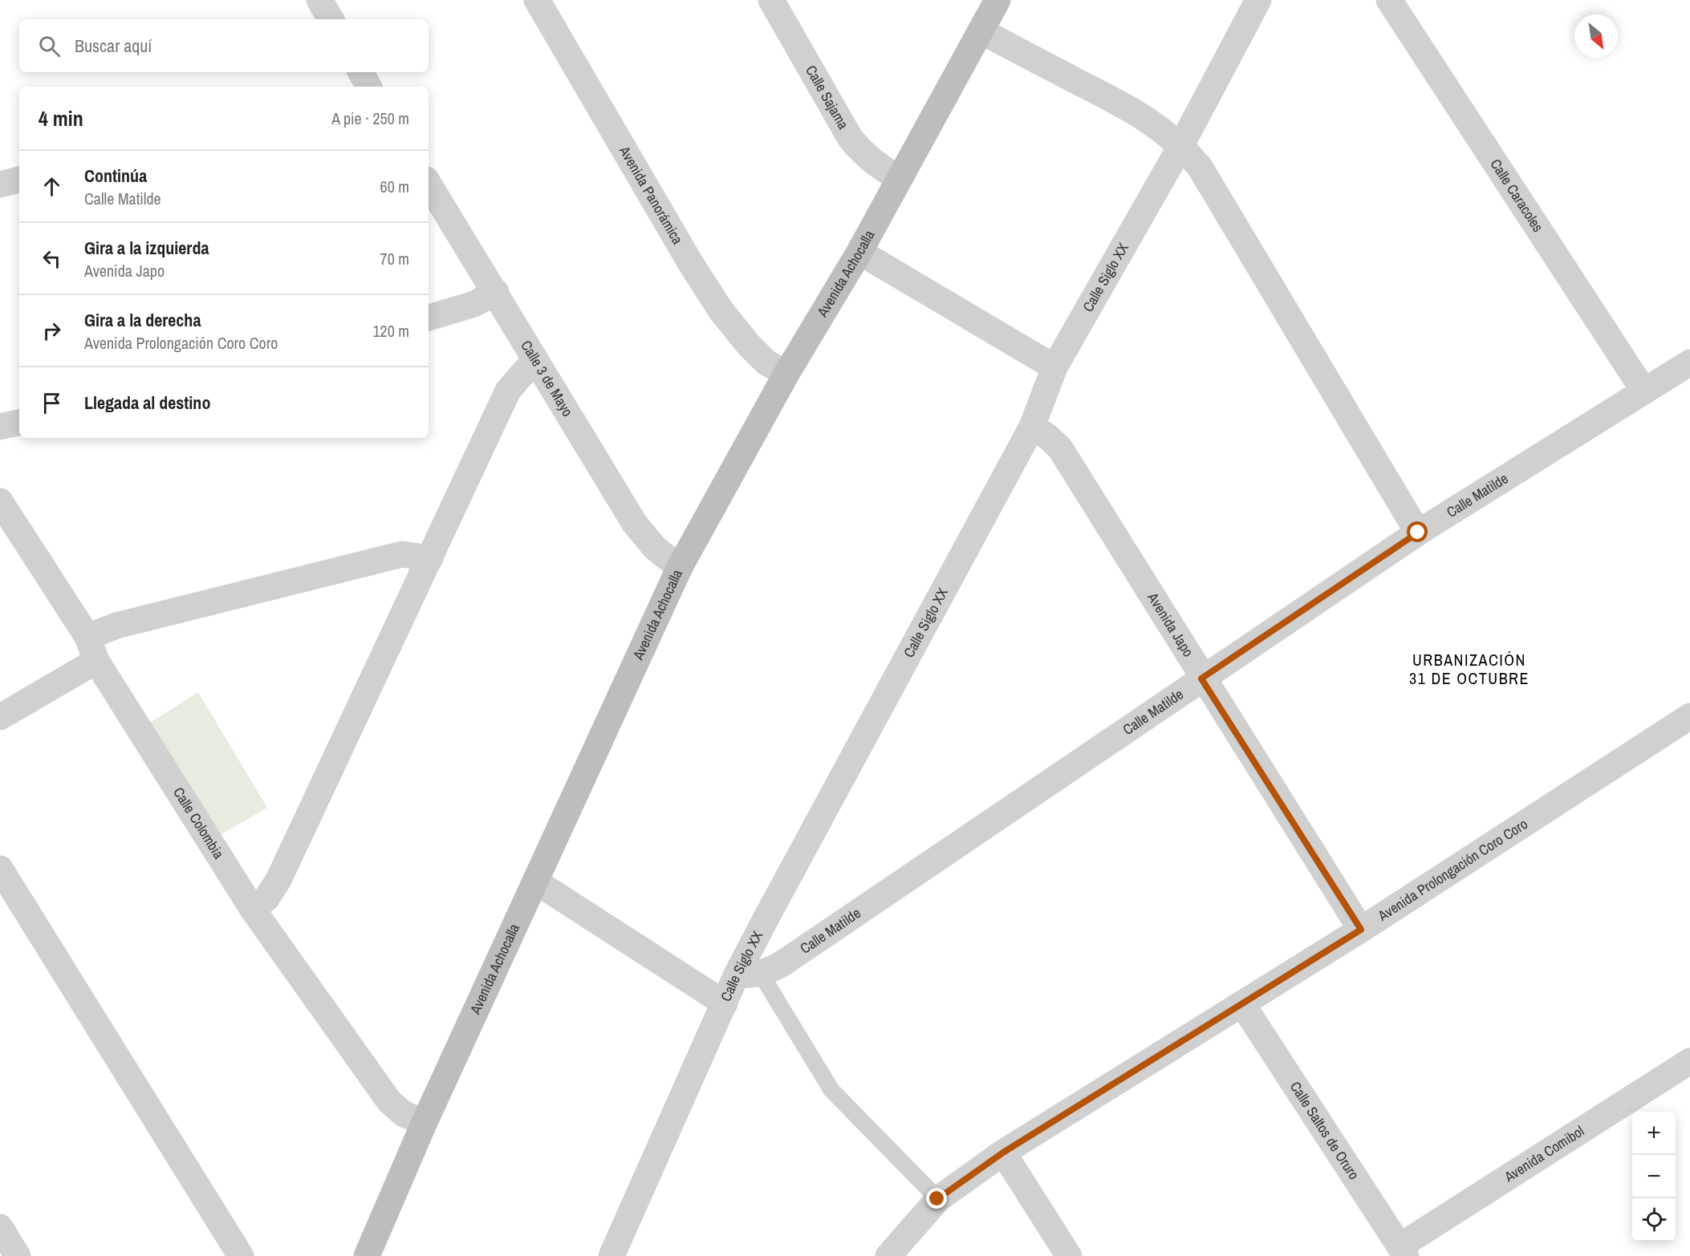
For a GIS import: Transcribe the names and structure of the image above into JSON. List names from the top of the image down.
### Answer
{
  "streets": {
    "street": [
      "Calle Sajama",
      "Avenida Panorámica",
      "Calle Caracoles",
      "Avenida Achocalla",
      "Calle Siglo XX",
      "Calle 3 de Mayo",
      "Calle Matilde",
      "Avenida Japo",
      "Calle Colombia",
      "Avenida Prolongación Coro Coro",
      "Calle Saltos de Oruro",
      "Avenida Comibol"
    ]
  },
  "crossings": [
    ["Calle Sajama", "Avenida Achocalla"],
    ["Avenida Panorámica", "Avenida Achocalla"],
    ["Calle Caracoles", "Calle Matilde"],
    ["Avenida Achocalla", "Calle 3 de Mayo"],
    ["Avenida Achocalla", "Calle Colombia"],
    ["Calle Siglo XX", "Calle Matilde"],
    ["Calle Siglo XX", "Avenida Japo"],
    ["Calle Matilde", "Avenida Japo"],
    ["Avenida Japo", "Avenida Prolongación Coro Coro"],
    ["Avenida Prolongación Coro Coro", "Calle Saltos de Oruro"],
    ["Calle Saltos de Oruro", "Avenida Comibol"]
  ],
  "districts": ["URBANIZACIÓN 31 DE OCTUBRE"],
  "north": "bottom right",
  "page": {
    "search": "Buscar aquí",
    "heading": ["4 min", "A pie · 250 m"],
    "list": [
      ["Continúa", "Calle Matilde", "60 m"],
      ["Gira a la izquierda", "Avenida Japo", "70 m"],
      ["Gira a la derecha", "Avenida Prolongación Coro Coro", "120 m"],
      "Llegada al destino"
    ],
    "map_buttons": ["+", "−"]
  }
}
